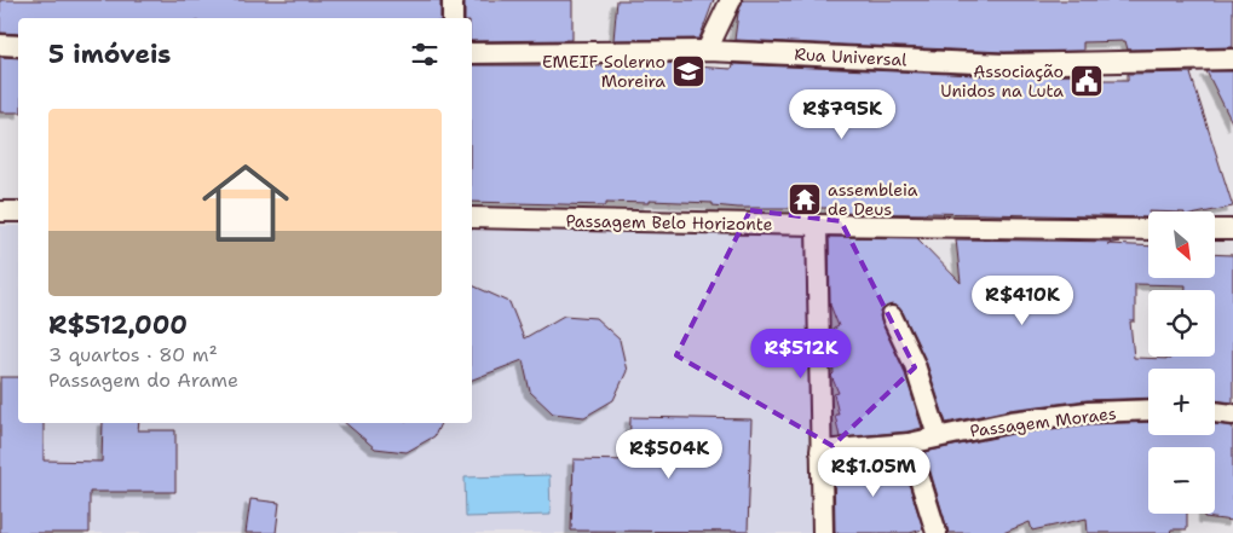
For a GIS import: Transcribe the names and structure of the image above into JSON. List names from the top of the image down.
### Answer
{
  "streets": {
    "street": ["Rua Universal", "Passagem Belo Horizonte", "Passagem Moraes"]
  },
  "places": {
    "school or university": ["EMEIF Solerno Moreira"],
    "public building": ["Associação Unidos na Luta"],
    "temple": ["assembleia de Deus"]
  },
  "north": "bottom right",
  "page": {
    "heading": "5 imóveis",
    "price": [
      "R$795K",
      "R$410K",
      "R$512K",
      "R$504K",
      "R$1.05M"
    ],
    "list": [
      {
        "name": "R$512,000",
        "note": "3 quartos · 80 m² · Passagem do Arame"
      }
    ],
    "map_buttons": ["+", "−"]
  }
}
